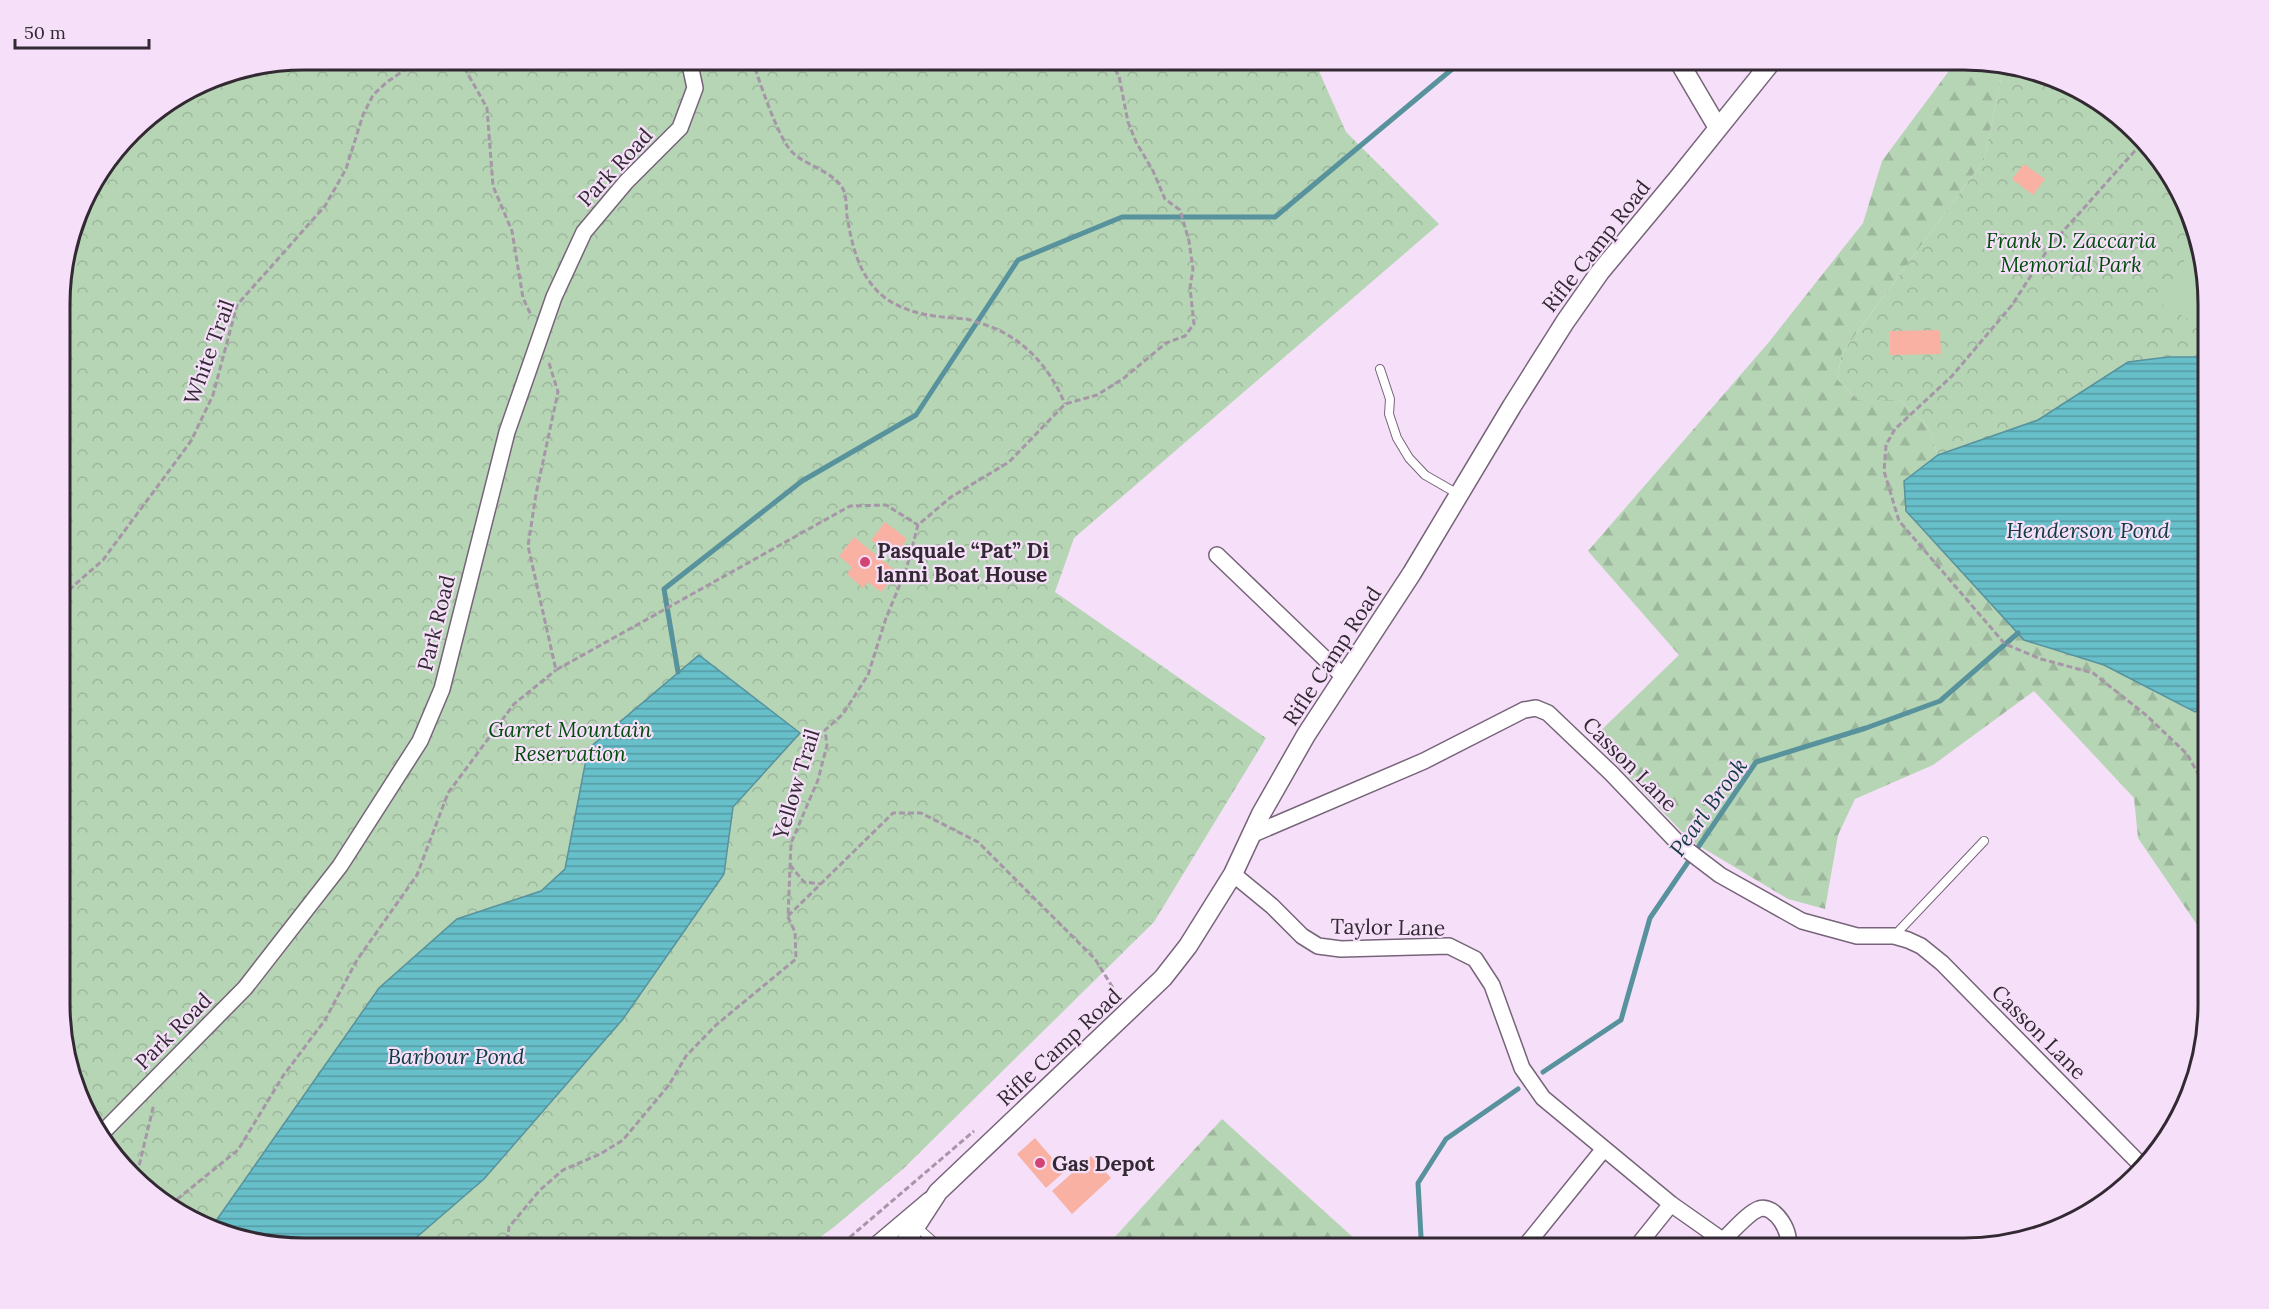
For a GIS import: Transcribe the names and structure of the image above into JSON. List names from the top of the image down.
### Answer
{
  "streets": {
    "street": [
      "Park Road",
      "Rifle Camp Road",
      "Casson Lane",
      "Taylor Lane"
    ],
    "path": ["White Trail", "Yellow Trail"]
  },
  "crossings": [
    ["Rifle Camp Road", "Casson Lane"],
    ["Rifle Camp Road", "Taylor Lane"]
  ],
  "water": ["Henderson Pond", "Pearl Brook", "Barbour Pond"],
  "parks": ["Frank D. Zaccaria Memorial Park", "Garret Mountain Reservation"],
  "places": ["Pasquale “Pat” Di lanni Boat House", "Gas Depot"],
  "scale_bar": "50 m"
}
